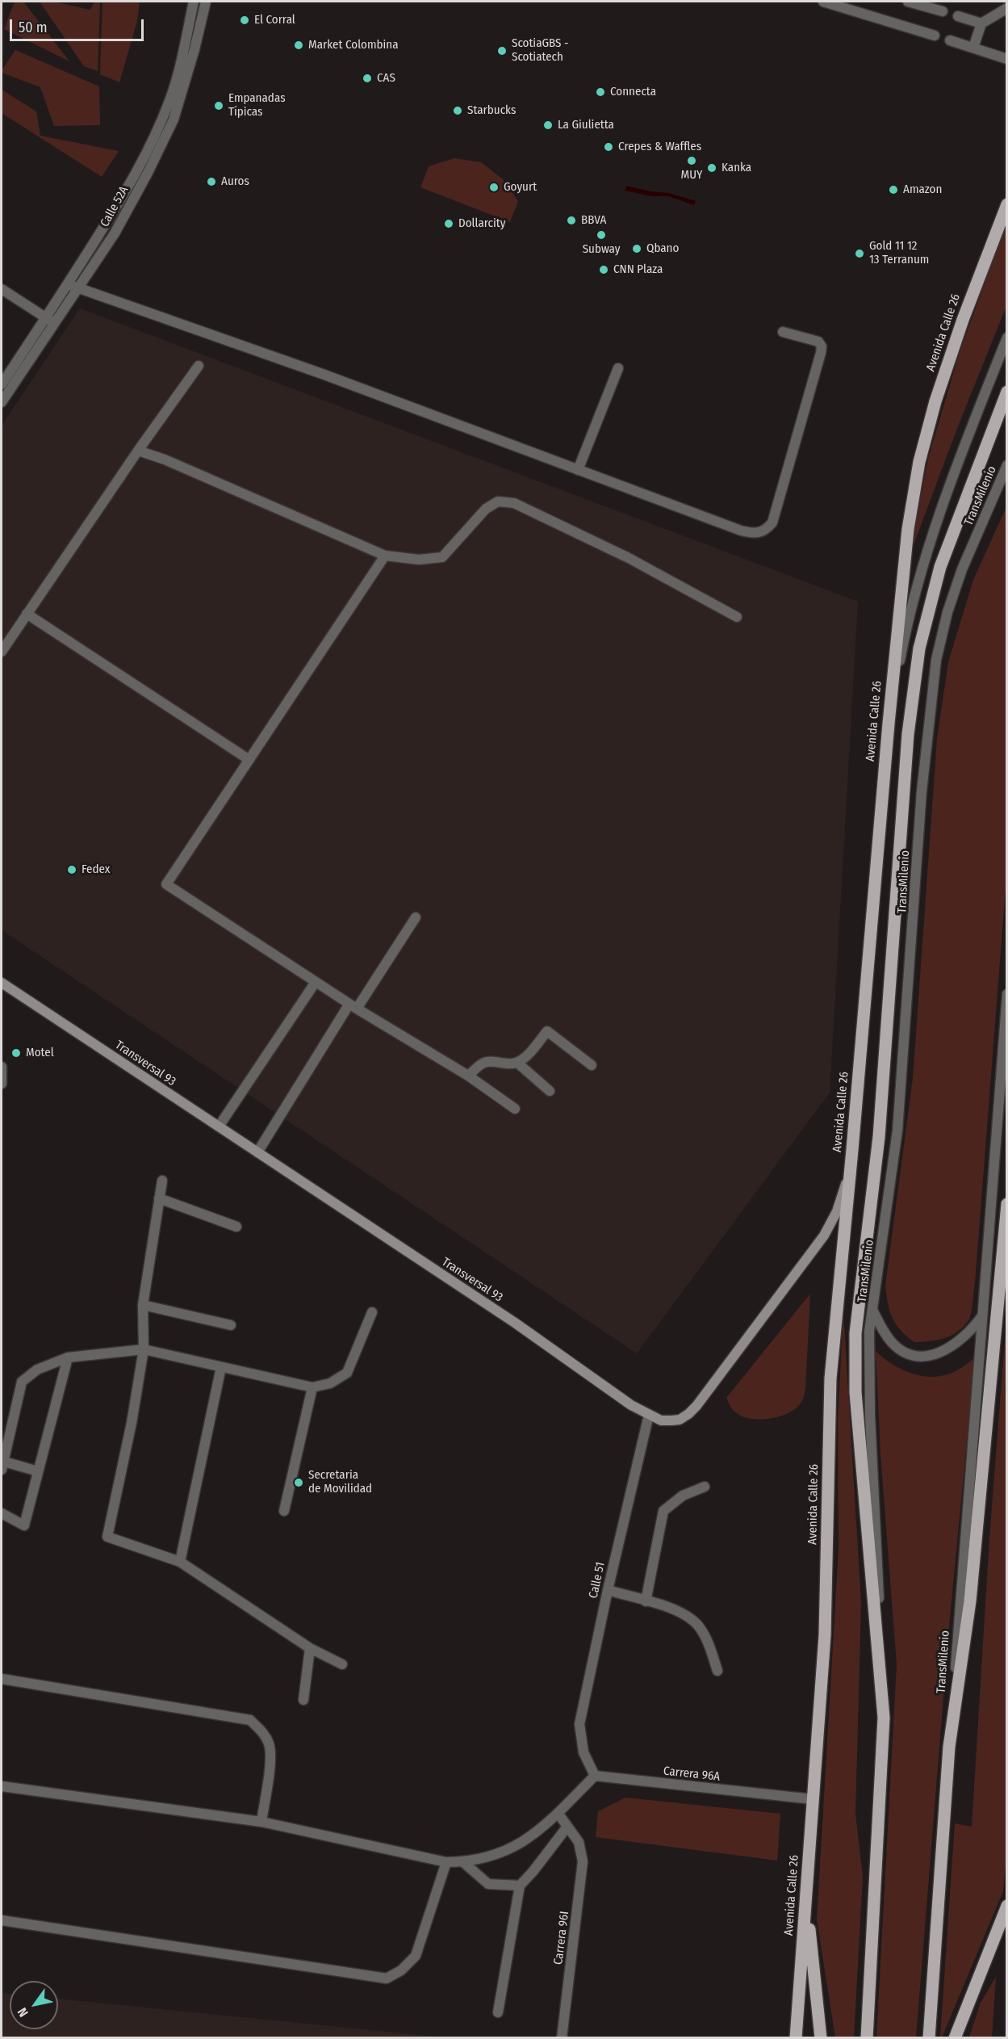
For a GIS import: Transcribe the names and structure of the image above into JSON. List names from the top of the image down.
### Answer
{
  "streets": {
    "main road": ["Avenida Calle 26", "Transversal 93"],
    "street": [
      "Calle 52A",
      "TransMilenio",
      "Calle 51",
      "Carrera 96A",
      "Carrera 96I"
    ]
  },
  "crossings": [
    ["Avenida Calle 26", "Transversal 93"],
    ["Avenida Calle 26", "Carrera 96A"],
    ["Transversal 93", "Calle 51"],
    ["Calle 51", "Carrera 96A"]
  ],
  "places": [
    "El Corral",
    "Market Colombina",
    "ScotiaGBS - Scotiatech",
    "CAS",
    "Connecta",
    "Empanadas Típicas",
    "Starbucks",
    "La Giulietta",
    "Crepes & Waffles",
    "MUY",
    "Kanka",
    "Auros",
    "Goyurt",
    "Amazon",
    "BBVA",
    "Dollarcity",
    "Subway",
    "Qbano",
    "Gold 11 12 13 Terranum",
    "CNN Plaza",
    "Fedex",
    "Motel",
    "Secretaria de Movilidad"
  ],
  "scale_bar": "50 m",
  "north": "bottom left"
}
